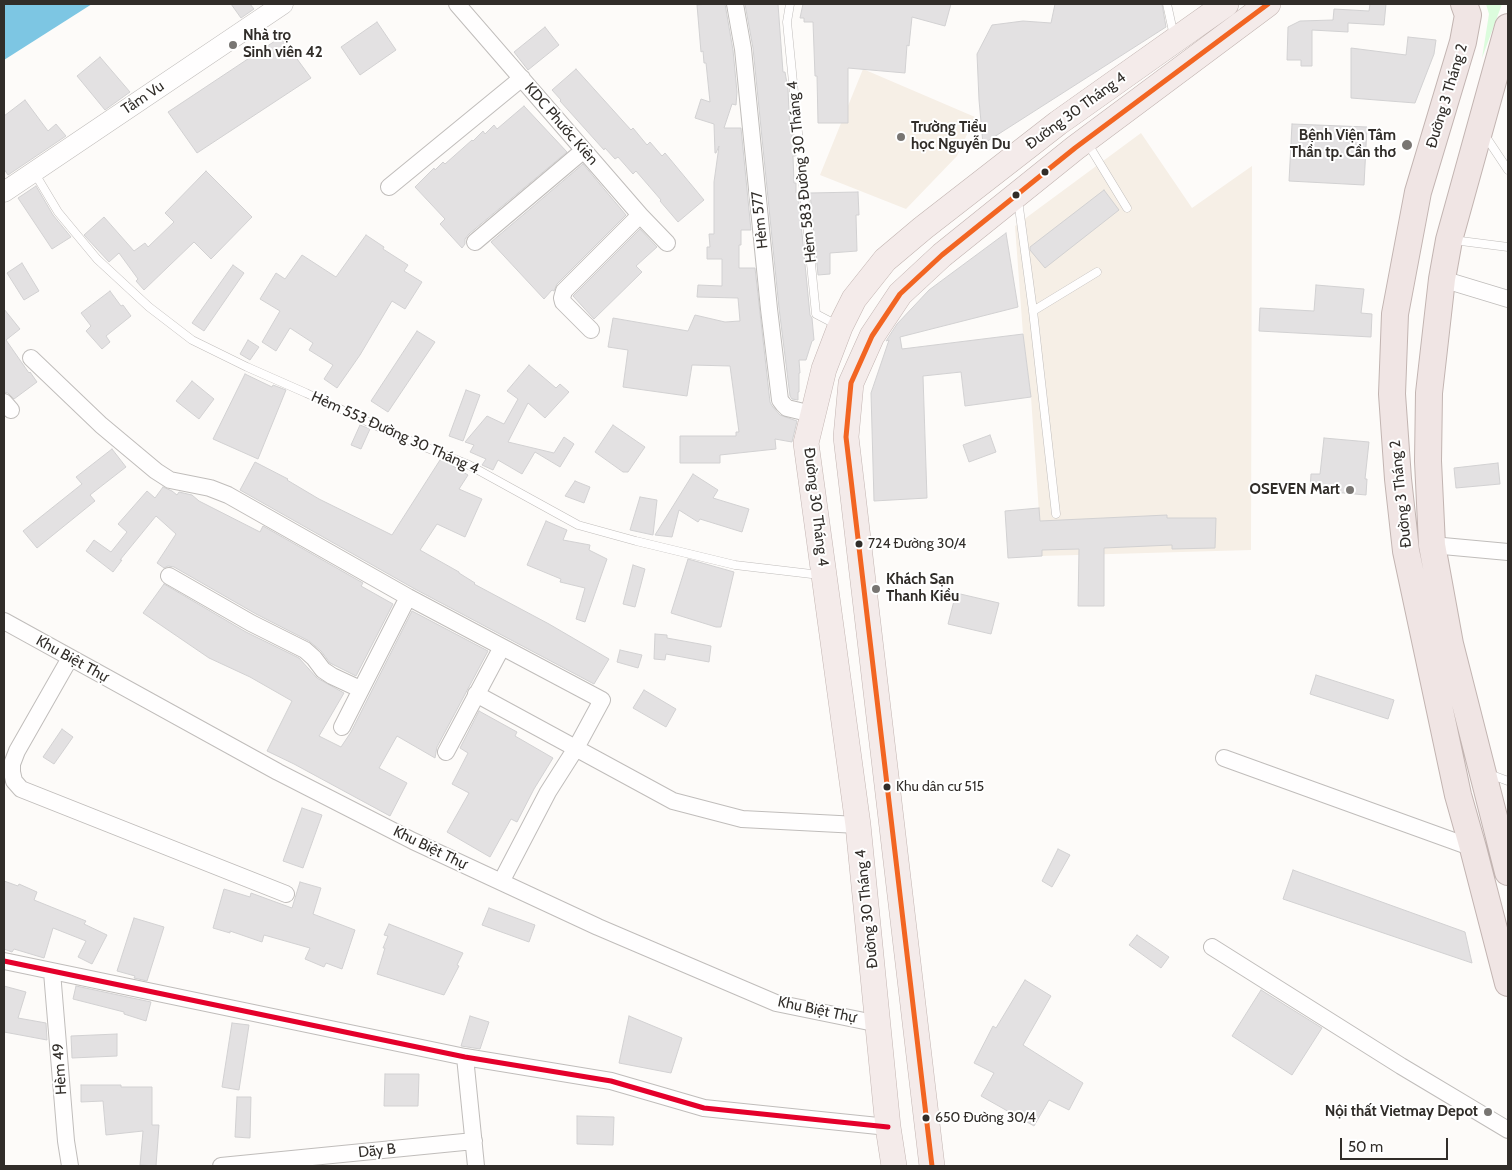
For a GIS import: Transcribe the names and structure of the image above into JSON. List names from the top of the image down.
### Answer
{
  "streets": {
    "highway": ["Đường 3 Tháng 2"],
    "main road": ["Đường 30 Tháng 4"],
    "street": [
      "Tầm Vu",
      "KDC Phước Kiên",
      "Hẻm 577",
      "Khu Biệt Thự",
      "Hèm 49",
      "Dãy B"
    ],
    "lane": ["Hẻm 583 Đường 30 Tháng 4", "Hẻm 553 Đường 30 Tháng 4"]
  },
  "crossings": [
    ["Tầm Vu", "Hẻm 553 Đường 30 Tháng 4"],
    ["Đường 30 Tháng 4", "Hẻm 583 Đường 30 Tháng 4"],
    ["Đường 30 Tháng 4", "Hẻm 577"],
    ["Đường 30 Tháng 4", "Hẻm 553 Đường 30 Tháng 4"],
    ["Đường 30 Tháng 4", "Khu Biệt Thự"]
  ],
  "places": [
    "Nhà trọ Sinh viên 42",
    "Trường Tiểu học Nguyễn Du",
    "Bệnh Viện Tâm Thần tp. Cần thơ",
    "OSEVEN Mart",
    "724 Đường 30/4",
    "Khách Sạn Thanh Kiều",
    "Khu dân cư 515",
    "Nội thất Vietmay Depot",
    "650 Đường 30/4"
  ],
  "scale_bar": "50 m"
}
